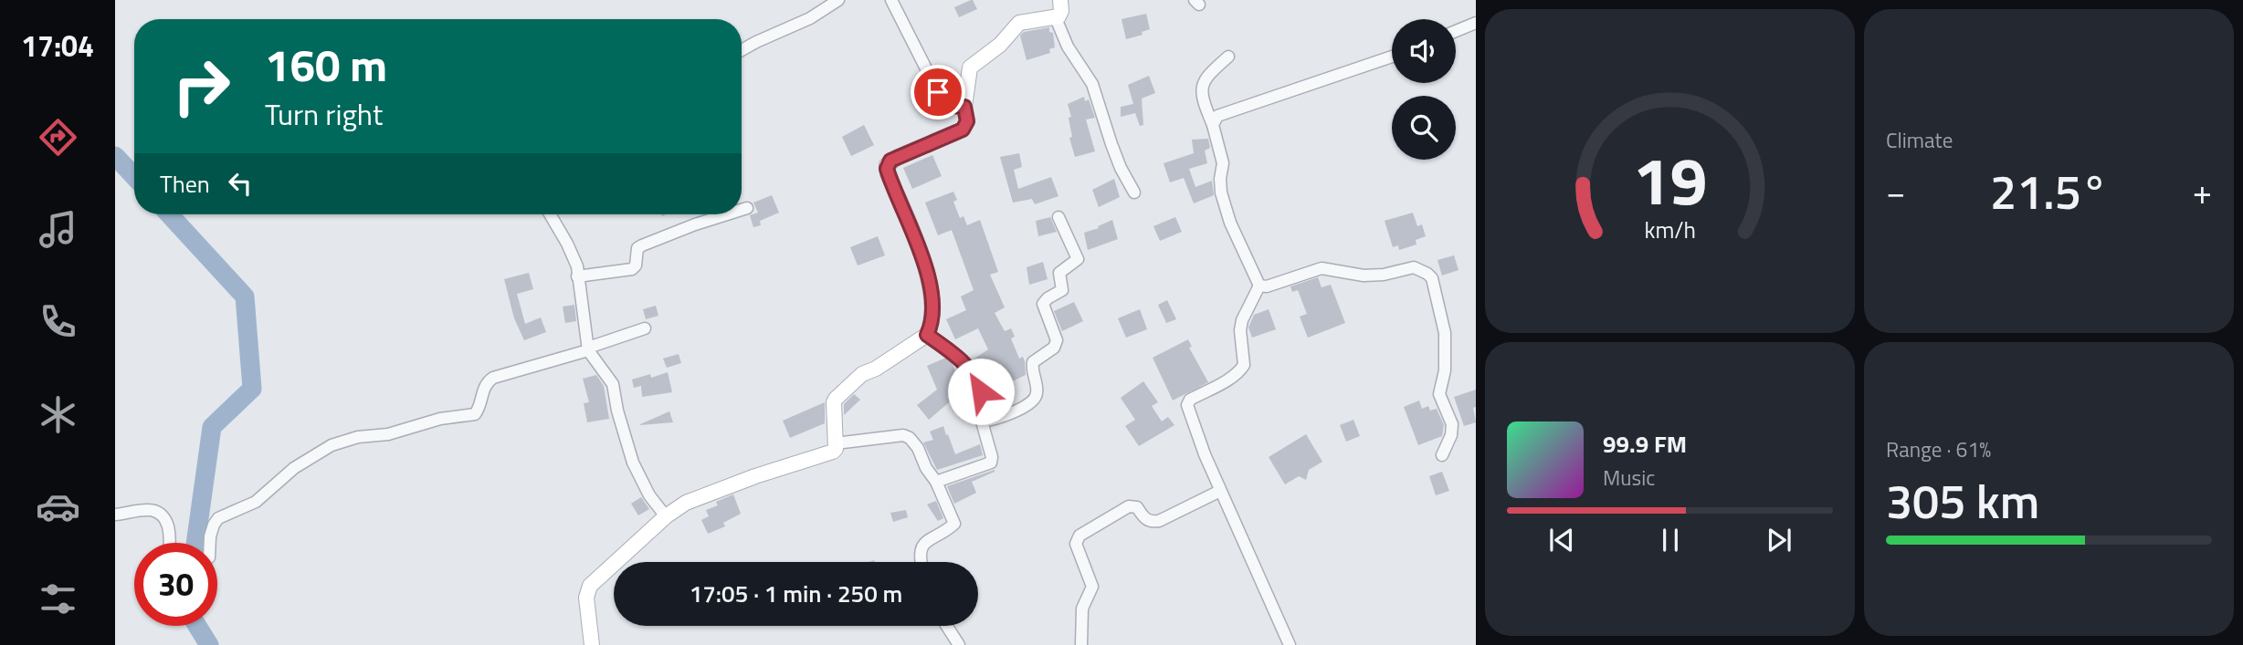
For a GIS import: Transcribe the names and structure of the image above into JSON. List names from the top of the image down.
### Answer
{
  "page": {
    "tabs": "17:04",
    "tile": [
      "Climate",
      ["Range · 61%", "305 km"]
    ],
    "turn": ["160 m", "Turn right"],
    "then": "Then",
    "heat": ["−", "21.5°", "+"],
    "song": ["99.9 FM", "Music"],
    "limit": "30",
    "trip": "17:05 · 1 min · 250 m",
    "gauge": ["19", "km/h"]
  }
}
